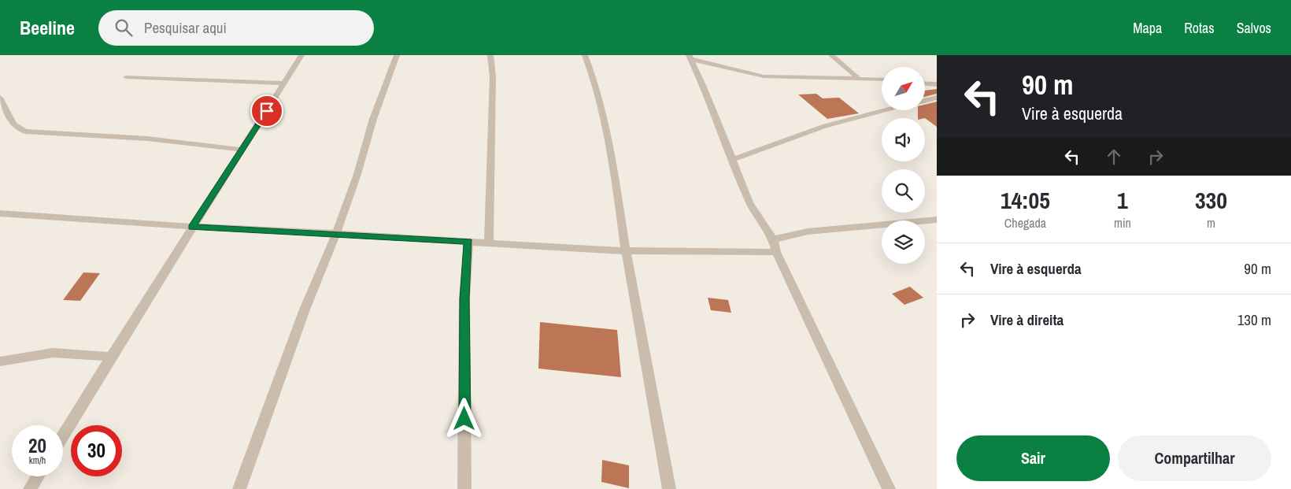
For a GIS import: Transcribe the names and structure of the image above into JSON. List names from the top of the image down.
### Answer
{
  "north": "top right",
  "page": {
    "header": "Beeline",
    "search": "Pesquisar aqui",
    "nav": ["Mapa", "Rotas", "Salvos"],
    "turn": ["90 m", "Vire à esquerda"],
    "eta": [
      "14:05",
      "Chegada",
      "1",
      "min",
      "330",
      "m"
    ],
    "list": [
      {
        "name": "Vire à esquerda",
        "value": "90 m"
      },
      {
        "name": "Vire à direita",
        "value": "130 m"
      }
    ],
    "speed": "20 km/h",
    "limit": "30",
    "buttons": ["Sair", "Compartilhar"]
  }
}
